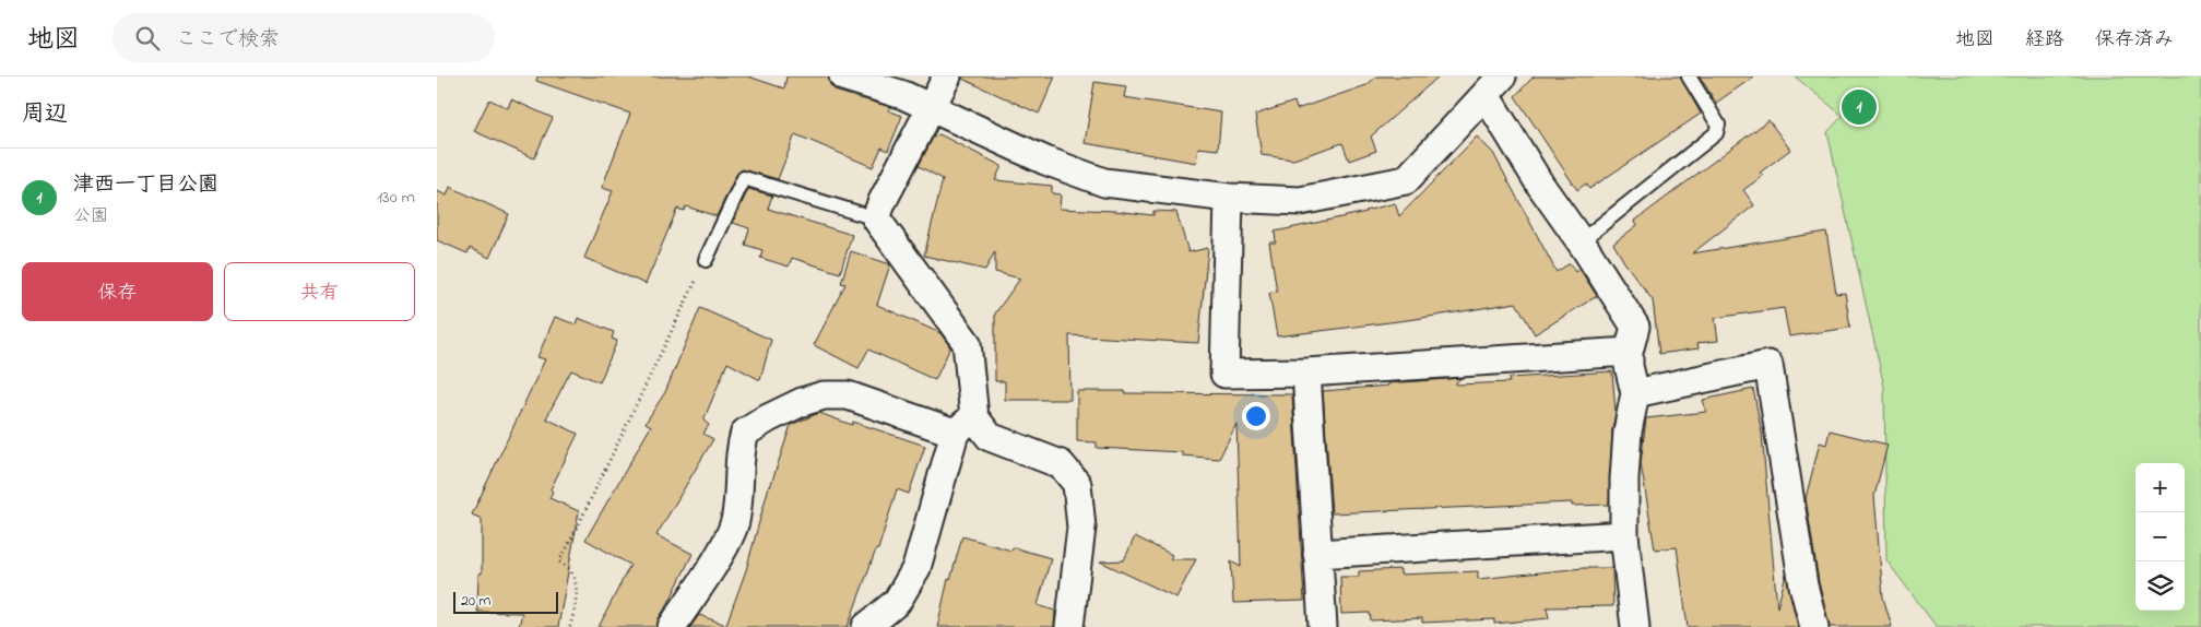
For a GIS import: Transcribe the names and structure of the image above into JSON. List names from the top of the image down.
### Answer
{
  "scale_bar": "20 m",
  "page": {
    "header": "地図",
    "search": "ここで検索",
    "nav": ["地図", "経路", "保存済み"],
    "heading": "周辺",
    "pins": "1",
    "list": [
      {
        "mark": "1",
        "name": "津西一丁目公園",
        "note": "公園",
        "value": "130 m"
      }
    ],
    "buttons": ["保存", "共有"],
    "map_buttons": ["+", "−"],
    "scale": "20 m"
  }
}
